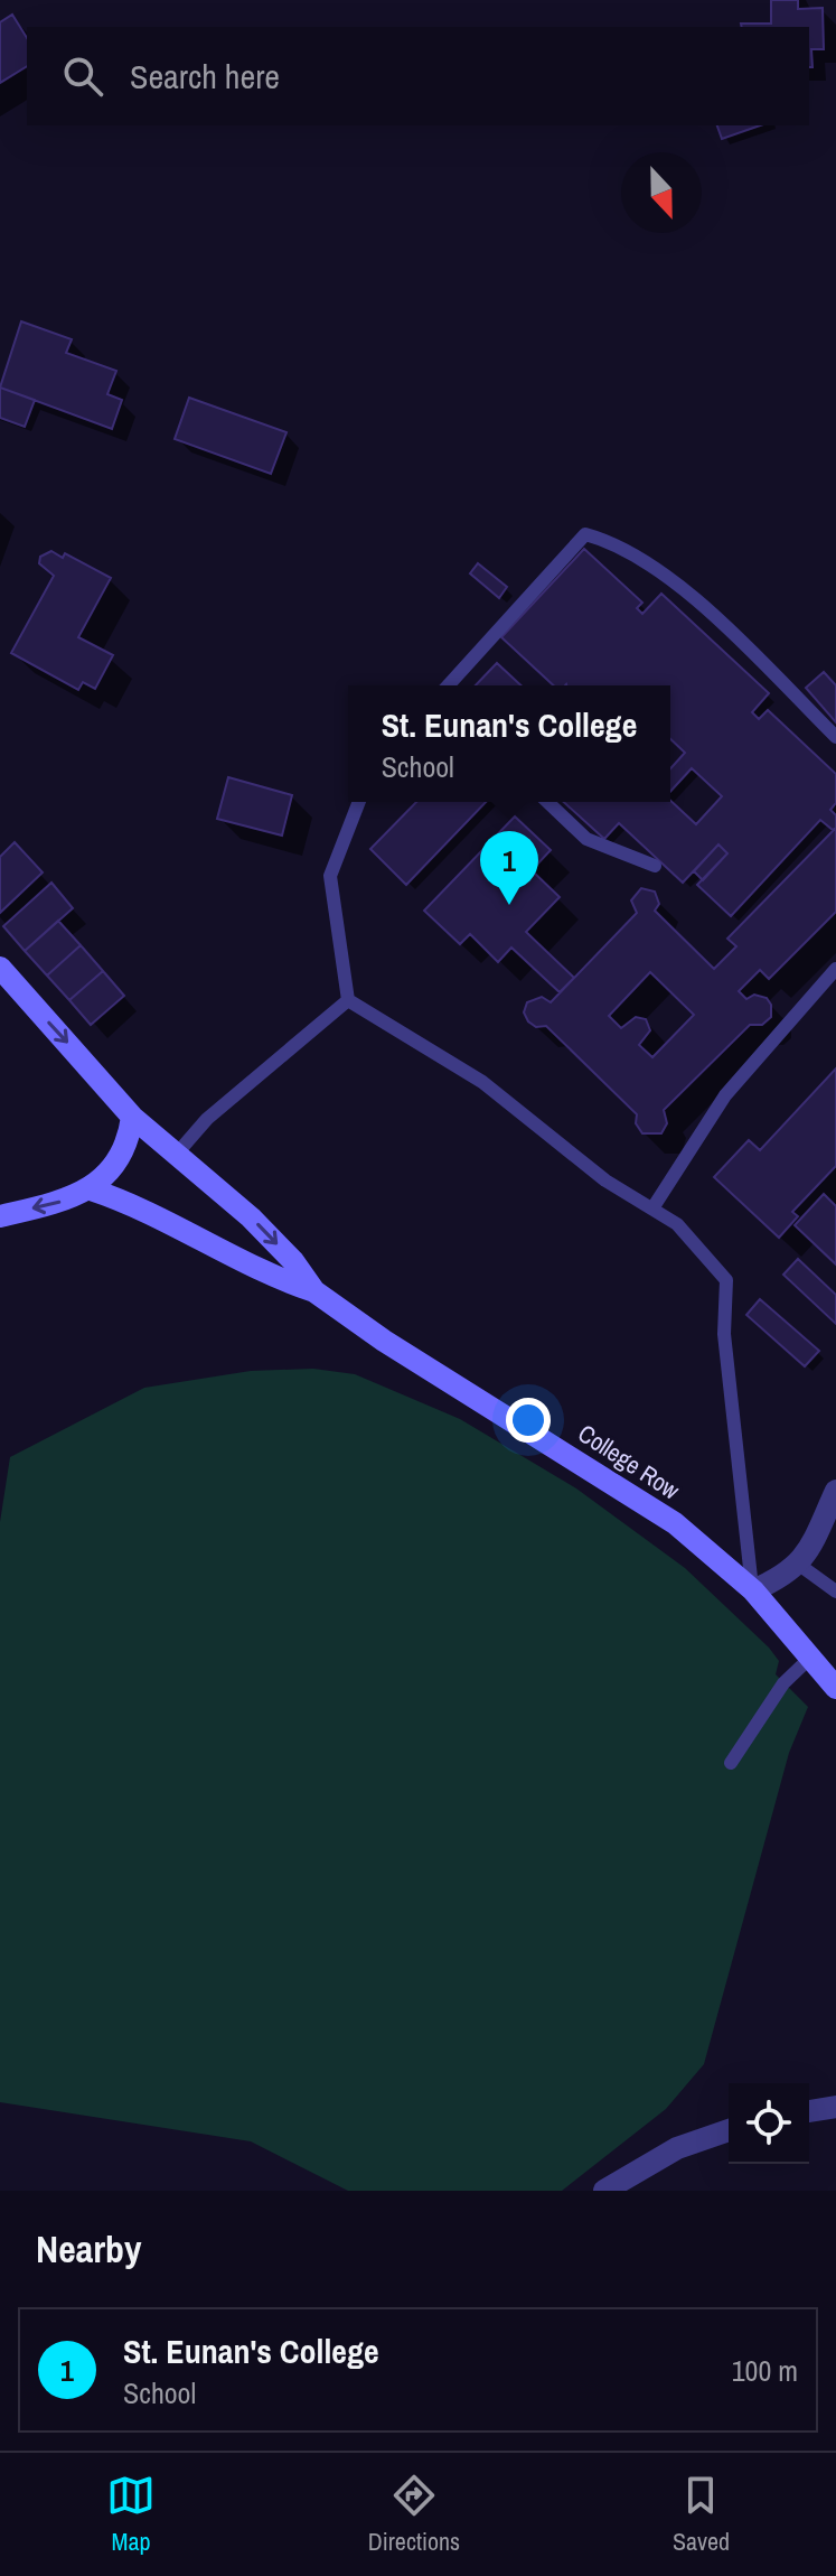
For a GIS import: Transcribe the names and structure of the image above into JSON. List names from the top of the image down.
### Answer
{
  "streets": {
    "street": ["College Row"]
  },
  "north": "bottom",
  "page": {
    "search": "Search here",
    "popup": ["St. Eunan's College", "School"],
    "pins": "1",
    "heading": "Nearby",
    "list": [
      {
        "mark": "1",
        "name": "St. Eunan's College",
        "note": "School",
        "value": "100 m"
      }
    ],
    "nav": ["Map", "Directions", "Saved"]
  }
}
